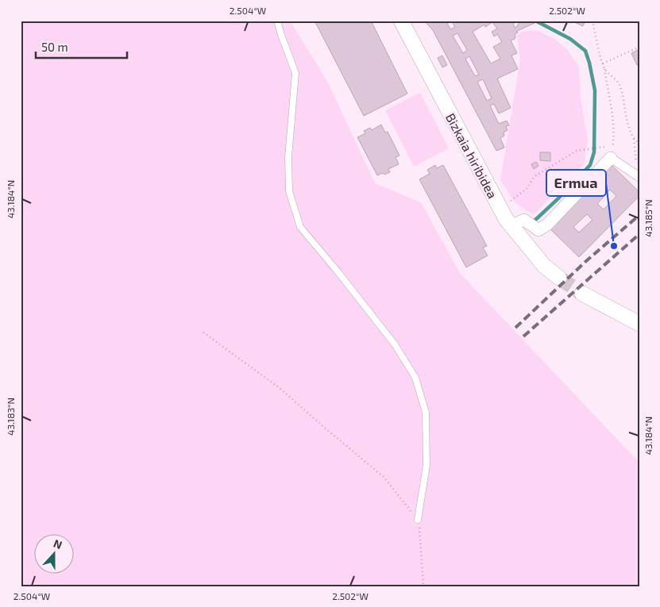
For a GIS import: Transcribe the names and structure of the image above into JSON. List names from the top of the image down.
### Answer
{
  "streets": {
    "street": ["Bizkaia hiribidea"]
  },
  "places": ["Ermua"],
  "scale_bar": "50 m",
  "north": "top",
  "coordinates": [
    "2.504°W",
    "2.502°W",
    "43.184°N",
    "43.185°N",
    "43.183°N"
  ]
}
